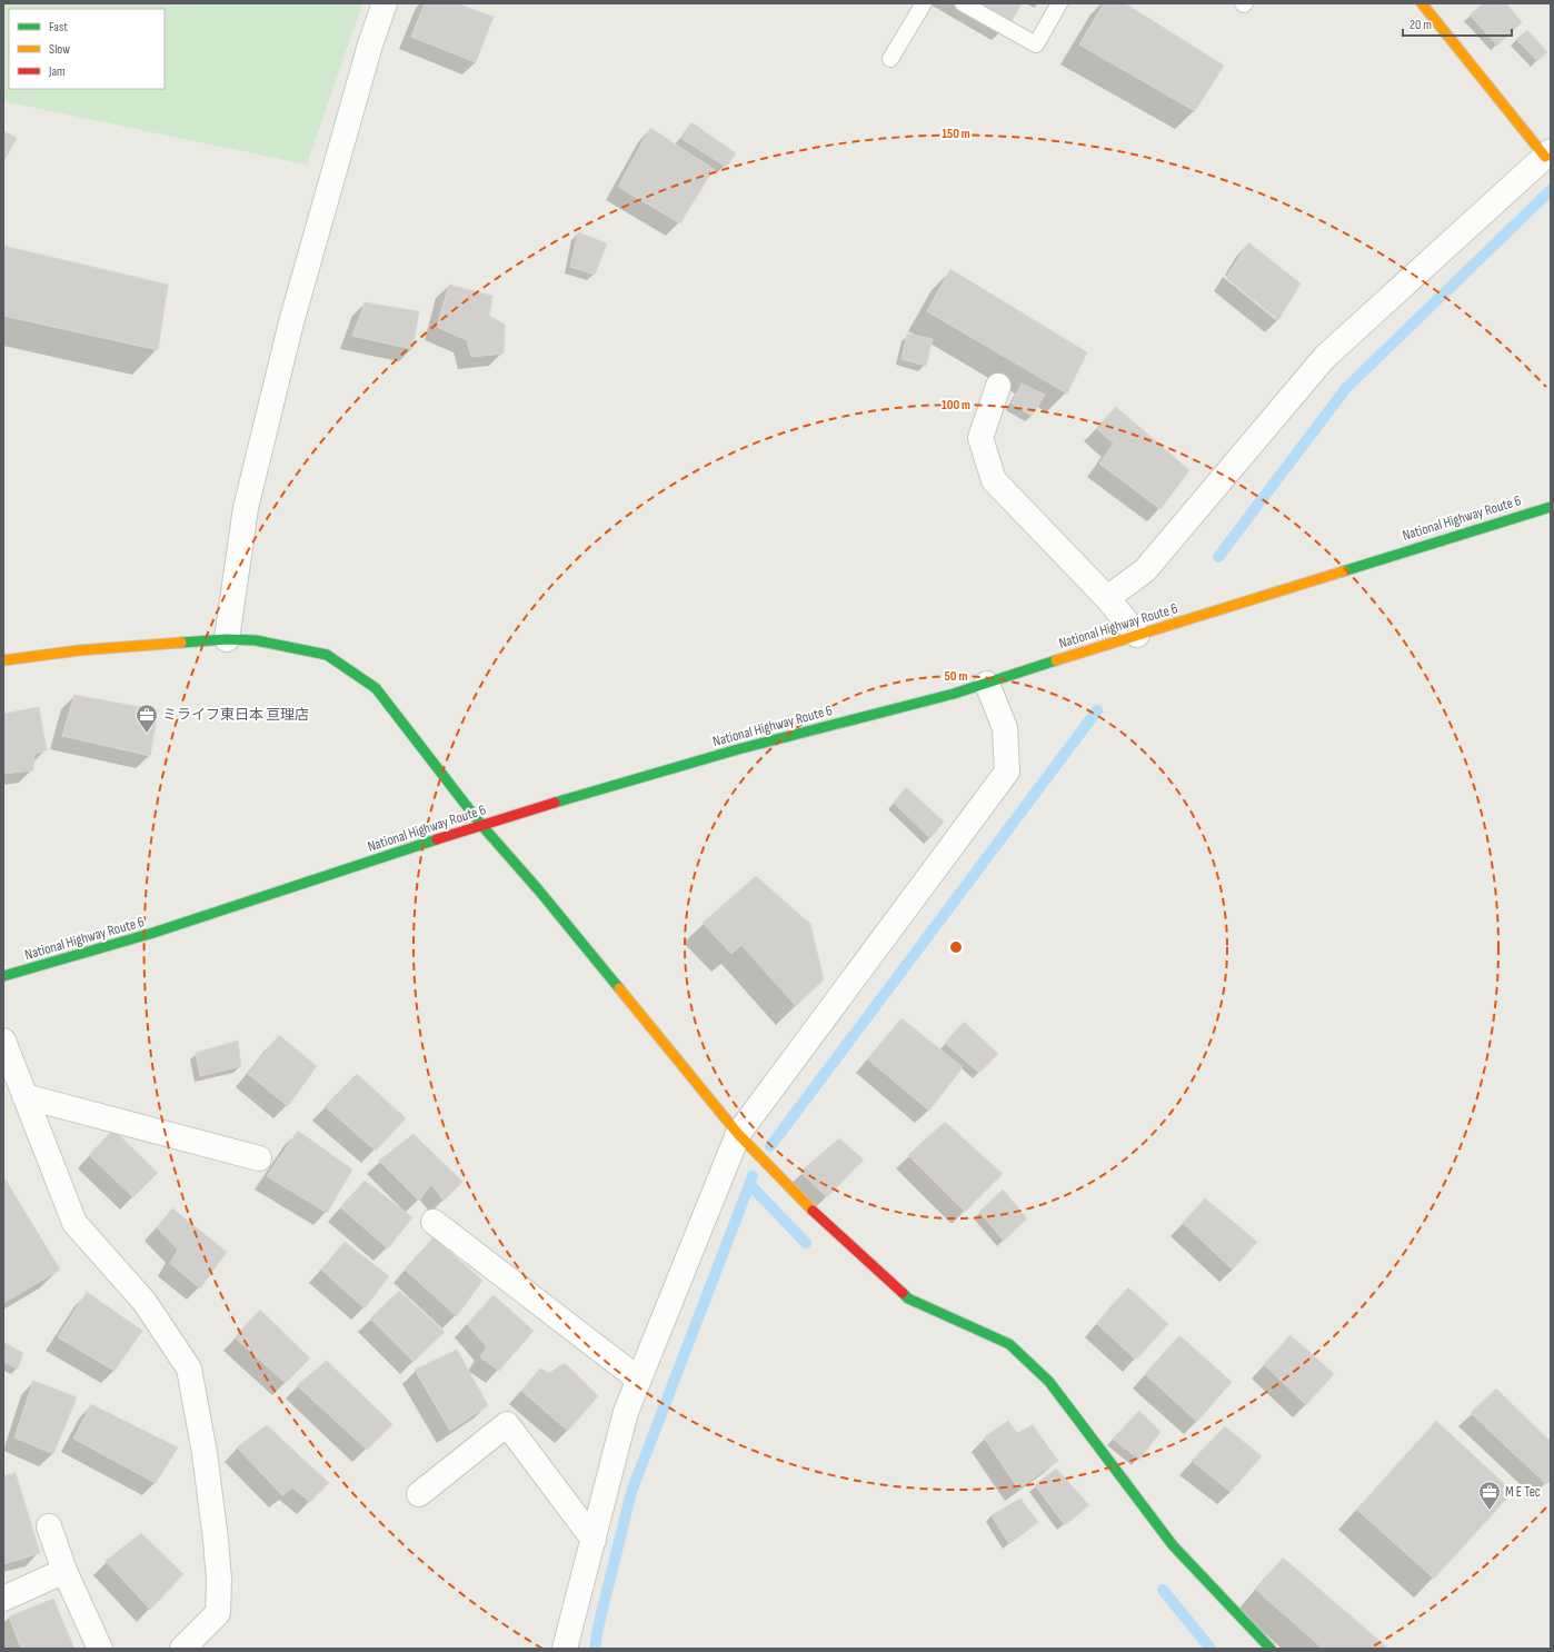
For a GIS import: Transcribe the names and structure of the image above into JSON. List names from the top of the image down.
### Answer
{
  "streets": {
    "main road": ["National Highway Route 6"]
  },
  "places": {
    "office": ["ミライフ東日本 亘理店", "M E Tec"]
  },
  "legend": ["Fast", "Slow", "Jam"],
  "scale_bar": "20 m",
  "rings": ["150 m", "100 m", "50 m"]
}
